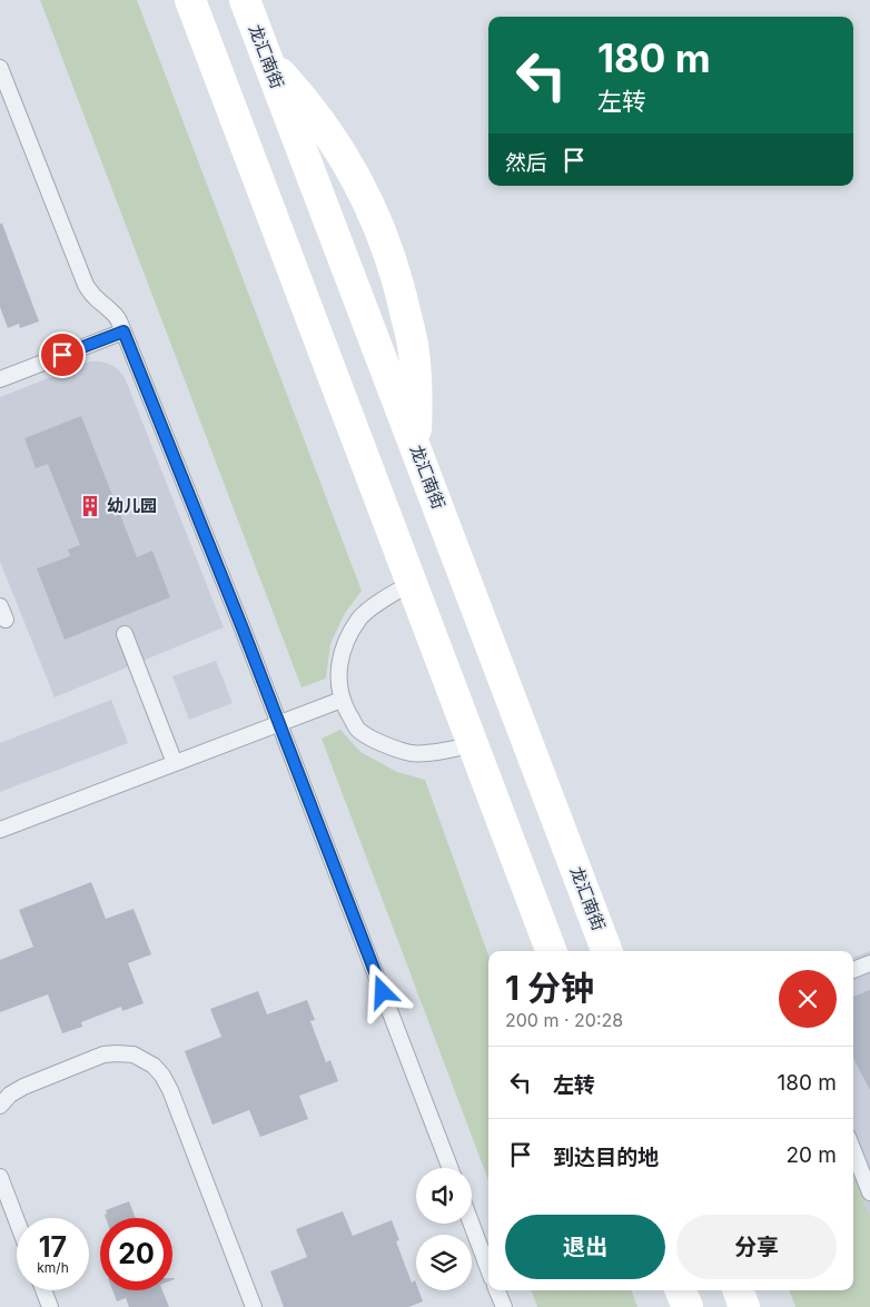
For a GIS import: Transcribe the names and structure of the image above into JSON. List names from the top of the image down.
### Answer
{
  "streets": {
    "main road": ["龙汇南街"]
  },
  "places": {
    "building": ["幼儿园"]
  },
  "page": {
    "turn": ["180 m", "左转"],
    "then": "然后",
    "heading": ["1 分钟", "200 m · 20:28"],
    "list": [
      {
        "name": "左转",
        "value": "180 m"
      },
      {
        "name": "到达目的地",
        "value": "20 m"
      }
    ],
    "buttons": ["退出", "分享"],
    "speed": "17 km/h",
    "limit": "20"
  }
}
